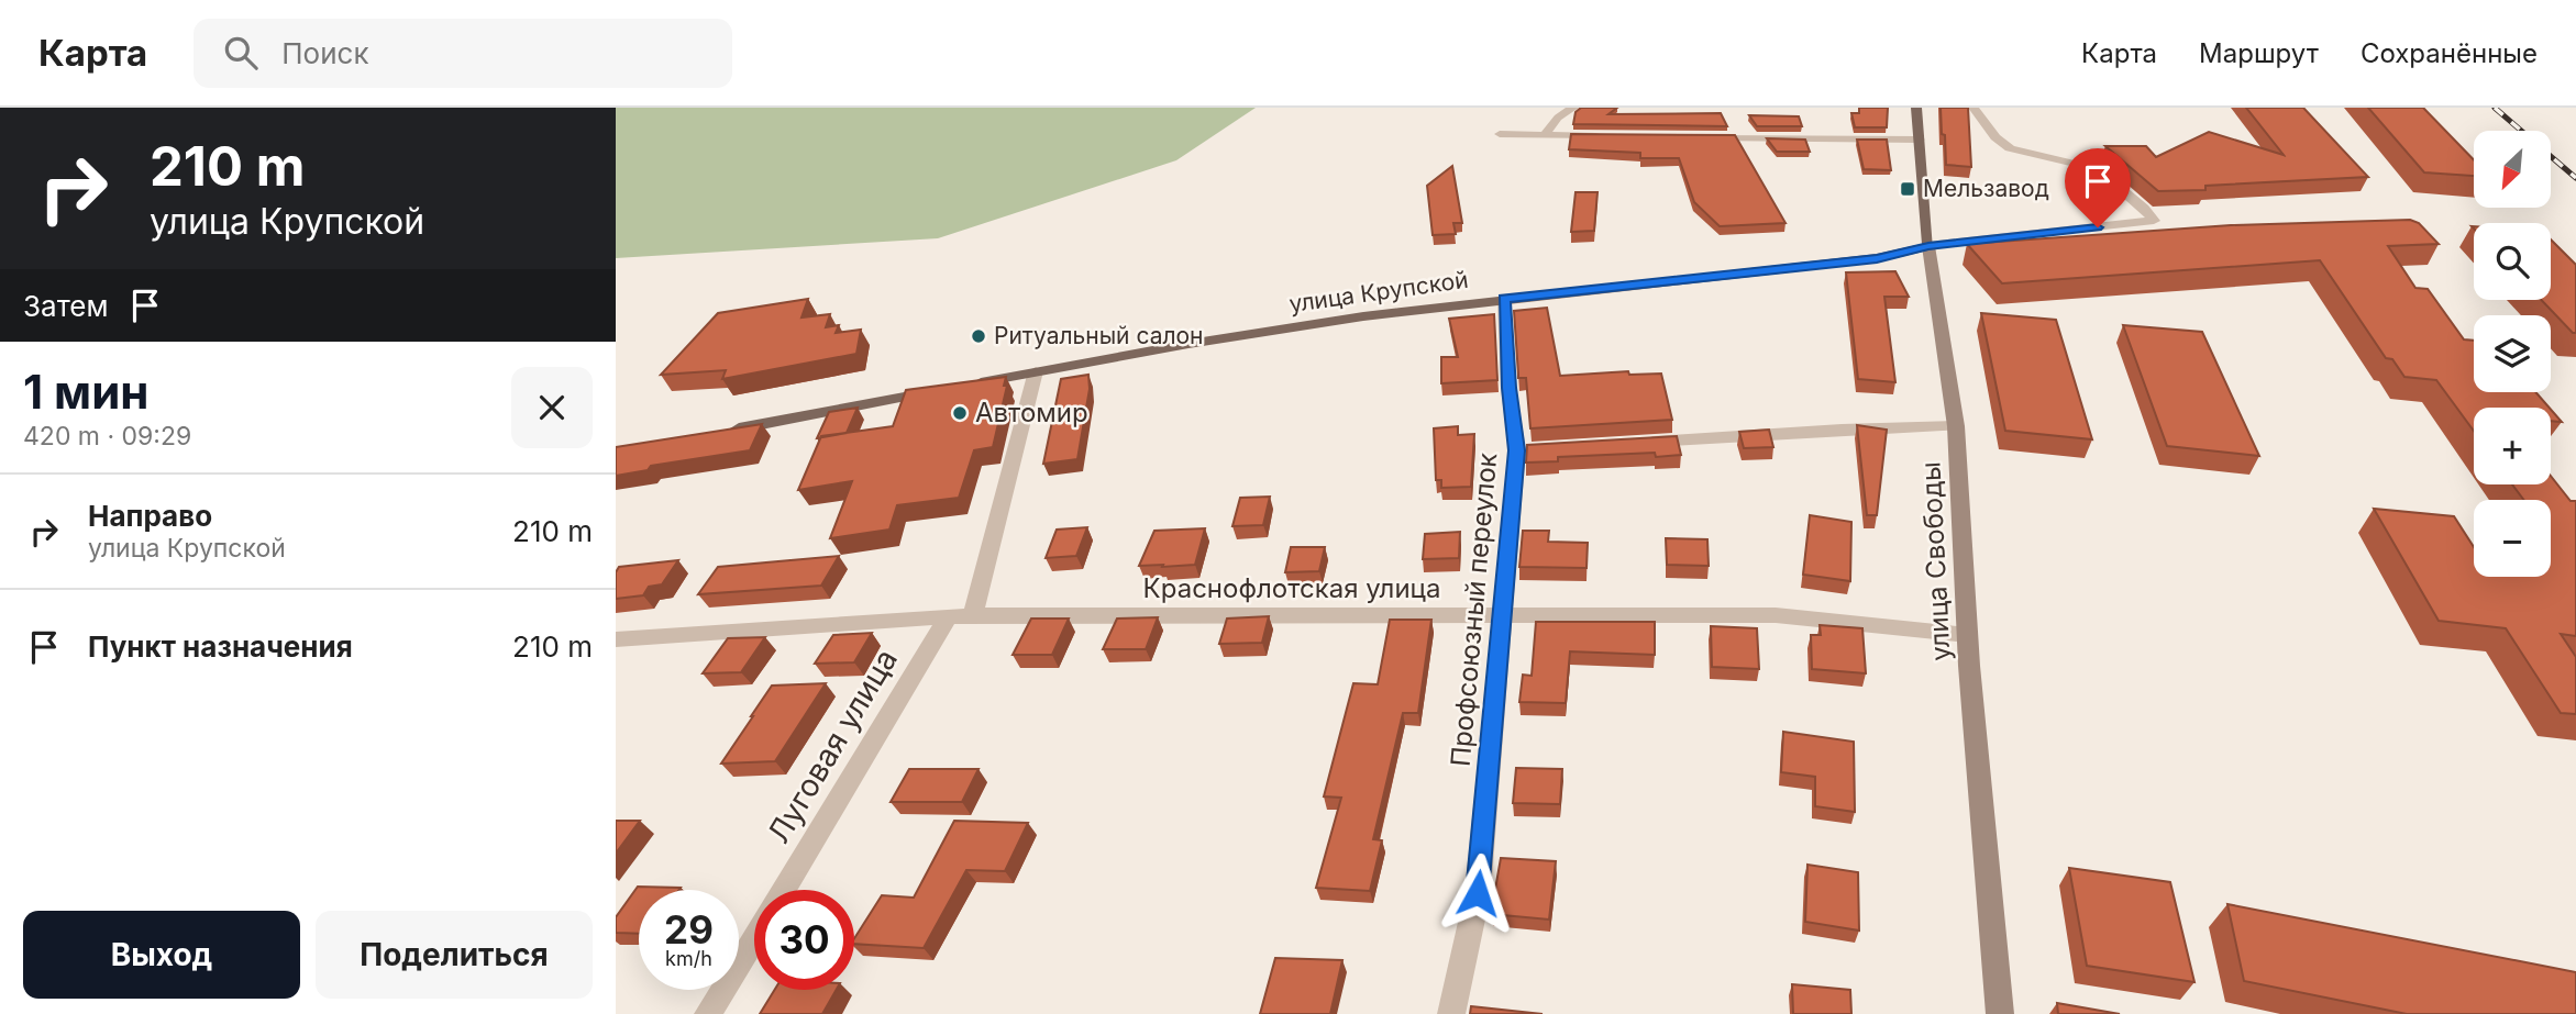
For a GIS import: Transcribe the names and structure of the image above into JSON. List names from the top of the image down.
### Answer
{
  "streets": {
    "main road": ["улица Крупской", "улица Свободы"],
    "street": ["Краснофлотская улица", "Профсоюзный переулок", "Луговая улица"]
  },
  "crossings": [
    ["улица Крупской", "улица Свободы"],
    ["улица Крупской", "Профсоюзный переулок"],
    ["улица Свободы", "Краснофлотская улица"],
    ["Краснофлотская улица", "Профсоюзный переулок"],
    ["Краснофлотская улица", "Луговая улица"]
  ],
  "places": {
    "transit": ["Мельзавод"],
    "other": ["Ритуальный салон", "Автомир"]
  },
  "north": "bottom left",
  "page": {
    "header": "Карта",
    "search": "Поиск",
    "nav": ["Карта", "Маршрут", "Сохранённые"],
    "turn": ["210 m", "улица Крупской"],
    "map_buttons": ["+", "−"],
    "then": "Затем",
    "heading": ["1 мин", "420 m · 09:29"],
    "list": [
      {
        "name": "Направо",
        "note": "улица Крупской",
        "value": "210 m"
      },
      {
        "name": "Пункт назначения",
        "value": "210 m"
      }
    ],
    "speed": "29 km/h",
    "limit": "30",
    "buttons": ["Выход", "Поделиться"]
  }
}
